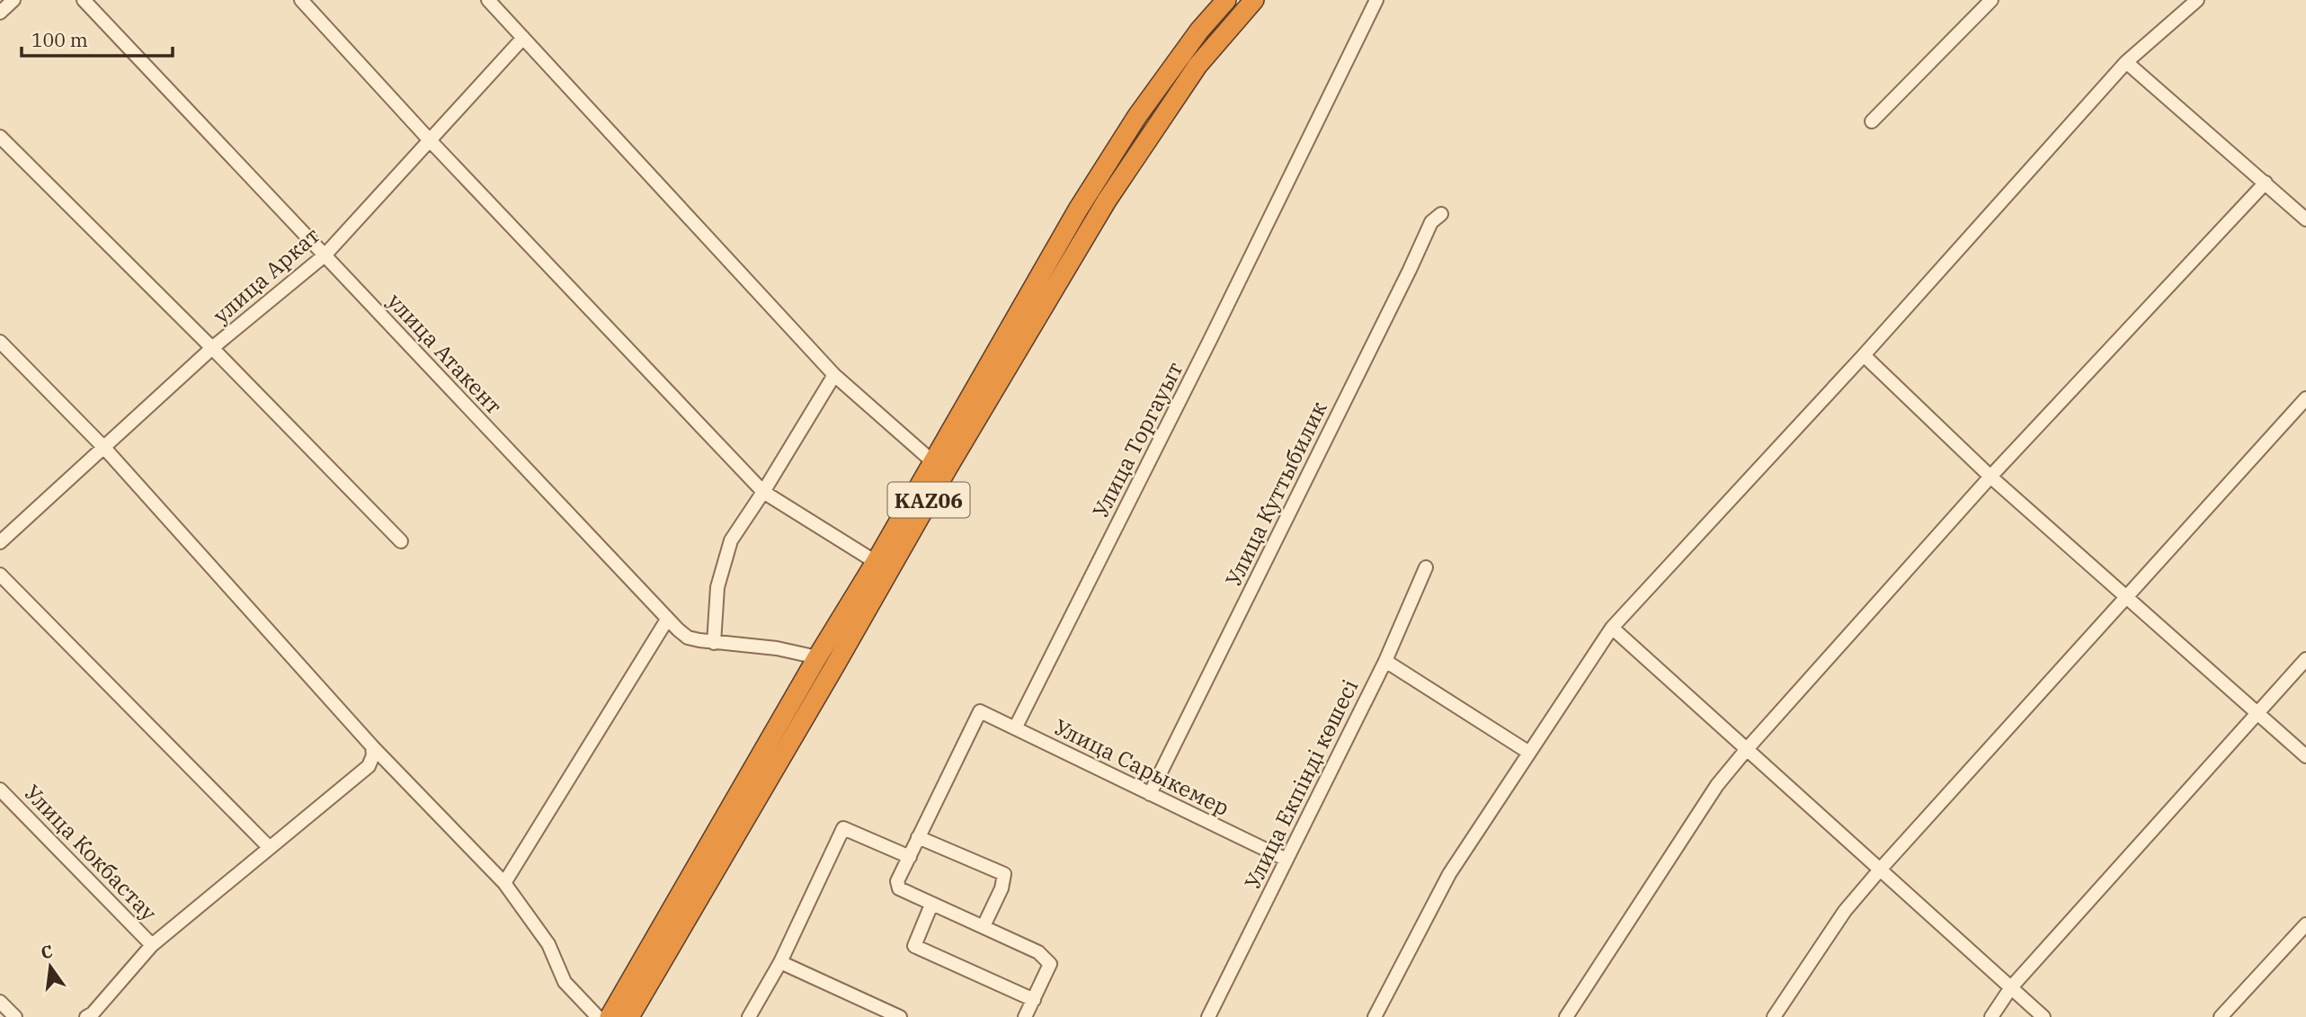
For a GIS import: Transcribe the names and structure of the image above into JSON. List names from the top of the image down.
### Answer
{
  "streets": {
    "highway": ["KАZ06"],
    "street": [
      "улица Аркат",
      "улица Атакент",
      "Улица Торгауыт",
      "Улица Куттыбилик",
      "Улица Сарыкемер",
      "Улица Екпінді көшесі",
      "Улица Кокбастау"
    ]
  },
  "crossings": [
    ["улица Аркат", "улица Атакент"],
    ["улица Атакент", "KАZ06"],
    ["Улица Торгауыт", "Улица Сарыкемер"],
    ["Улица Куттыбилик", "Улица Сарыкемер"],
    ["Улица Сарыкемер", "Улица Екпінді көшесі"]
  ],
  "scale_bar": "100 m",
  "north": "top"
}
